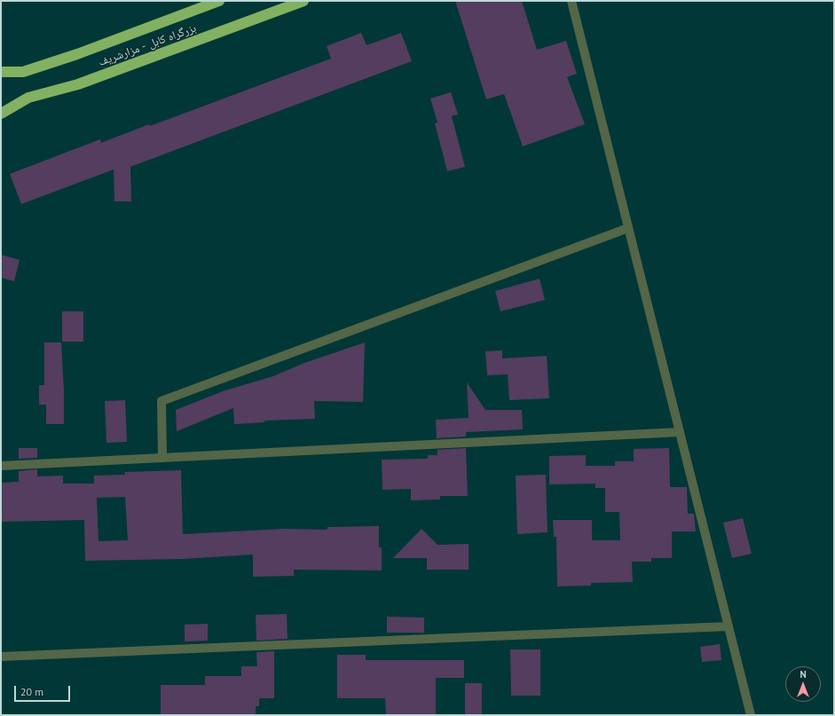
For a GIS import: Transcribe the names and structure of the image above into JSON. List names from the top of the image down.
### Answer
{
  "streets": {
    "highway": ["بزرگراه کابل - مزارشریف"]
  },
  "scale_bar": "20 m",
  "north": "top"
}
